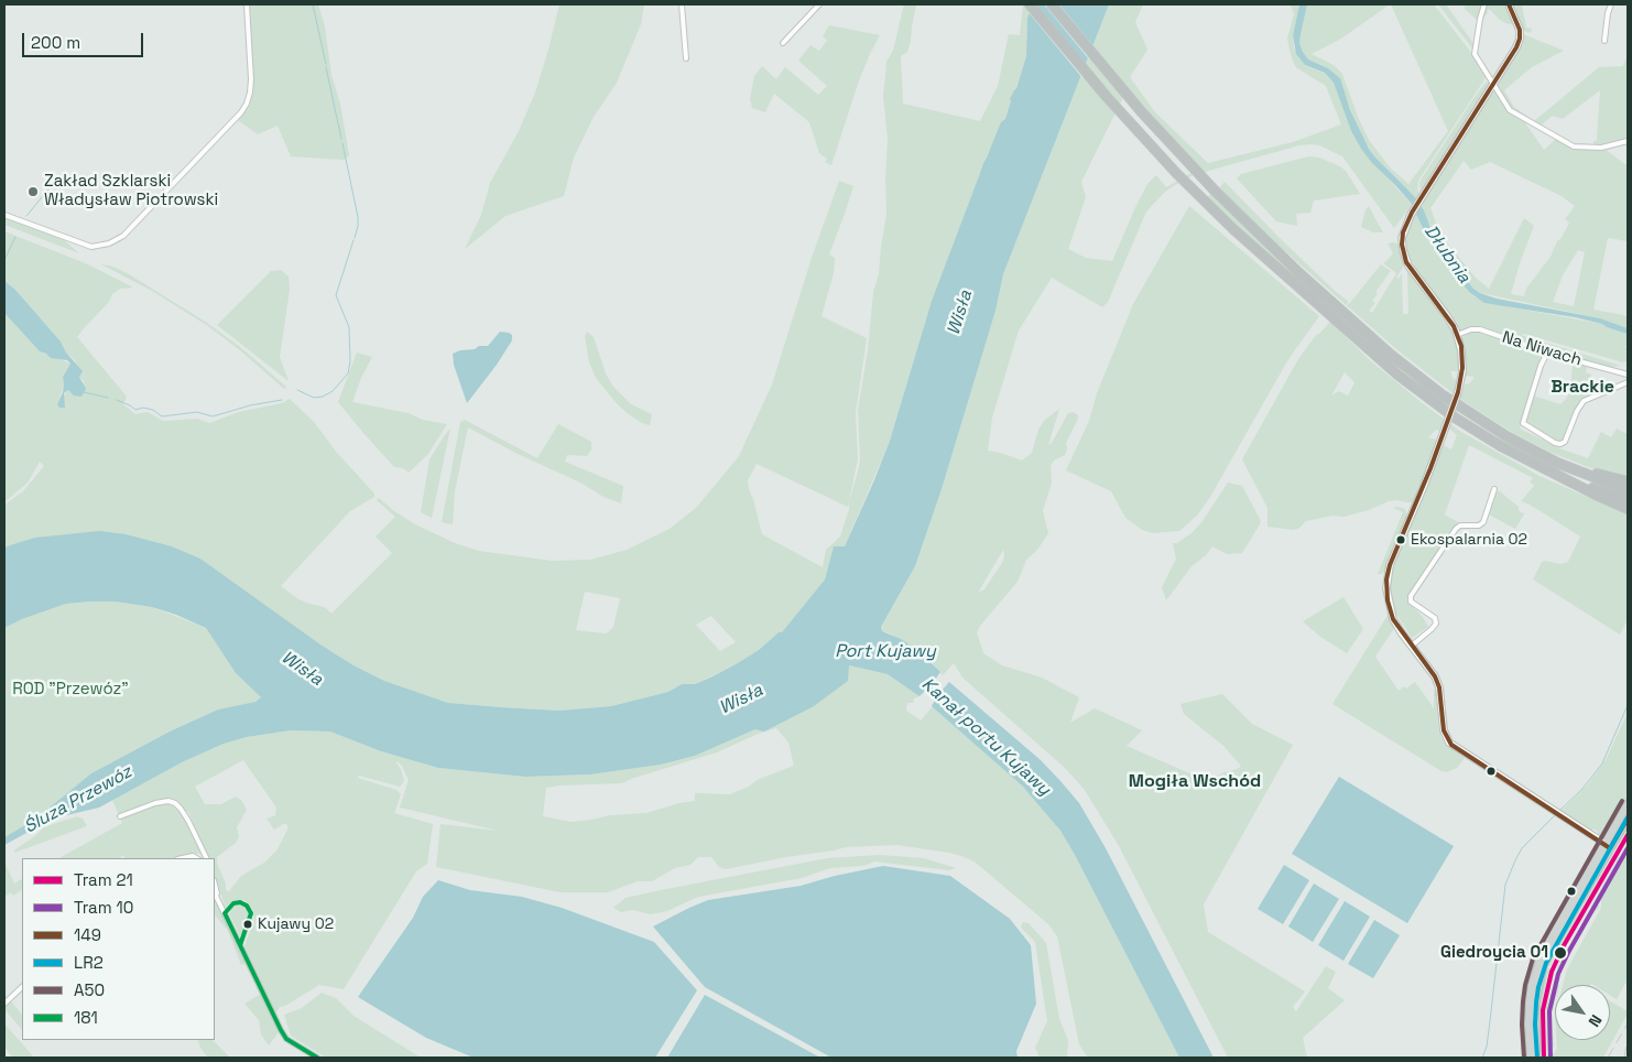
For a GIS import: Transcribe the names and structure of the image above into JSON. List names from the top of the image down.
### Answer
{
  "streets": {
    "street": ["Na Niwach"]
  },
  "districts": ["Brackie", "Mogiła Wschód"],
  "water": [
    "Dłubnia",
    "Wisła",
    "Port Kujawy",
    "Kanał portu Kujawy",
    "Śluza Przewóz"
  ],
  "parks": ["ROD \"Przewóz\""],
  "places": [
    "Zakład Szklarski Władysław Piotrowski",
    "Ekospalarnia 02",
    "Kujawy 02",
    "Giedroycia 01"
  ],
  "lines": [
    "transit line 149",
    "transit line A50",
    "transit line LR2",
    "tram line 21",
    "tram line 10",
    "transit line 181"
  ],
  "legend": [
    "Tram 21",
    "Tram 10",
    "149",
    "LR2",
    "A50",
    "181"
  ],
  "scale_bar": "200 m",
  "north": "bottom right"
}
